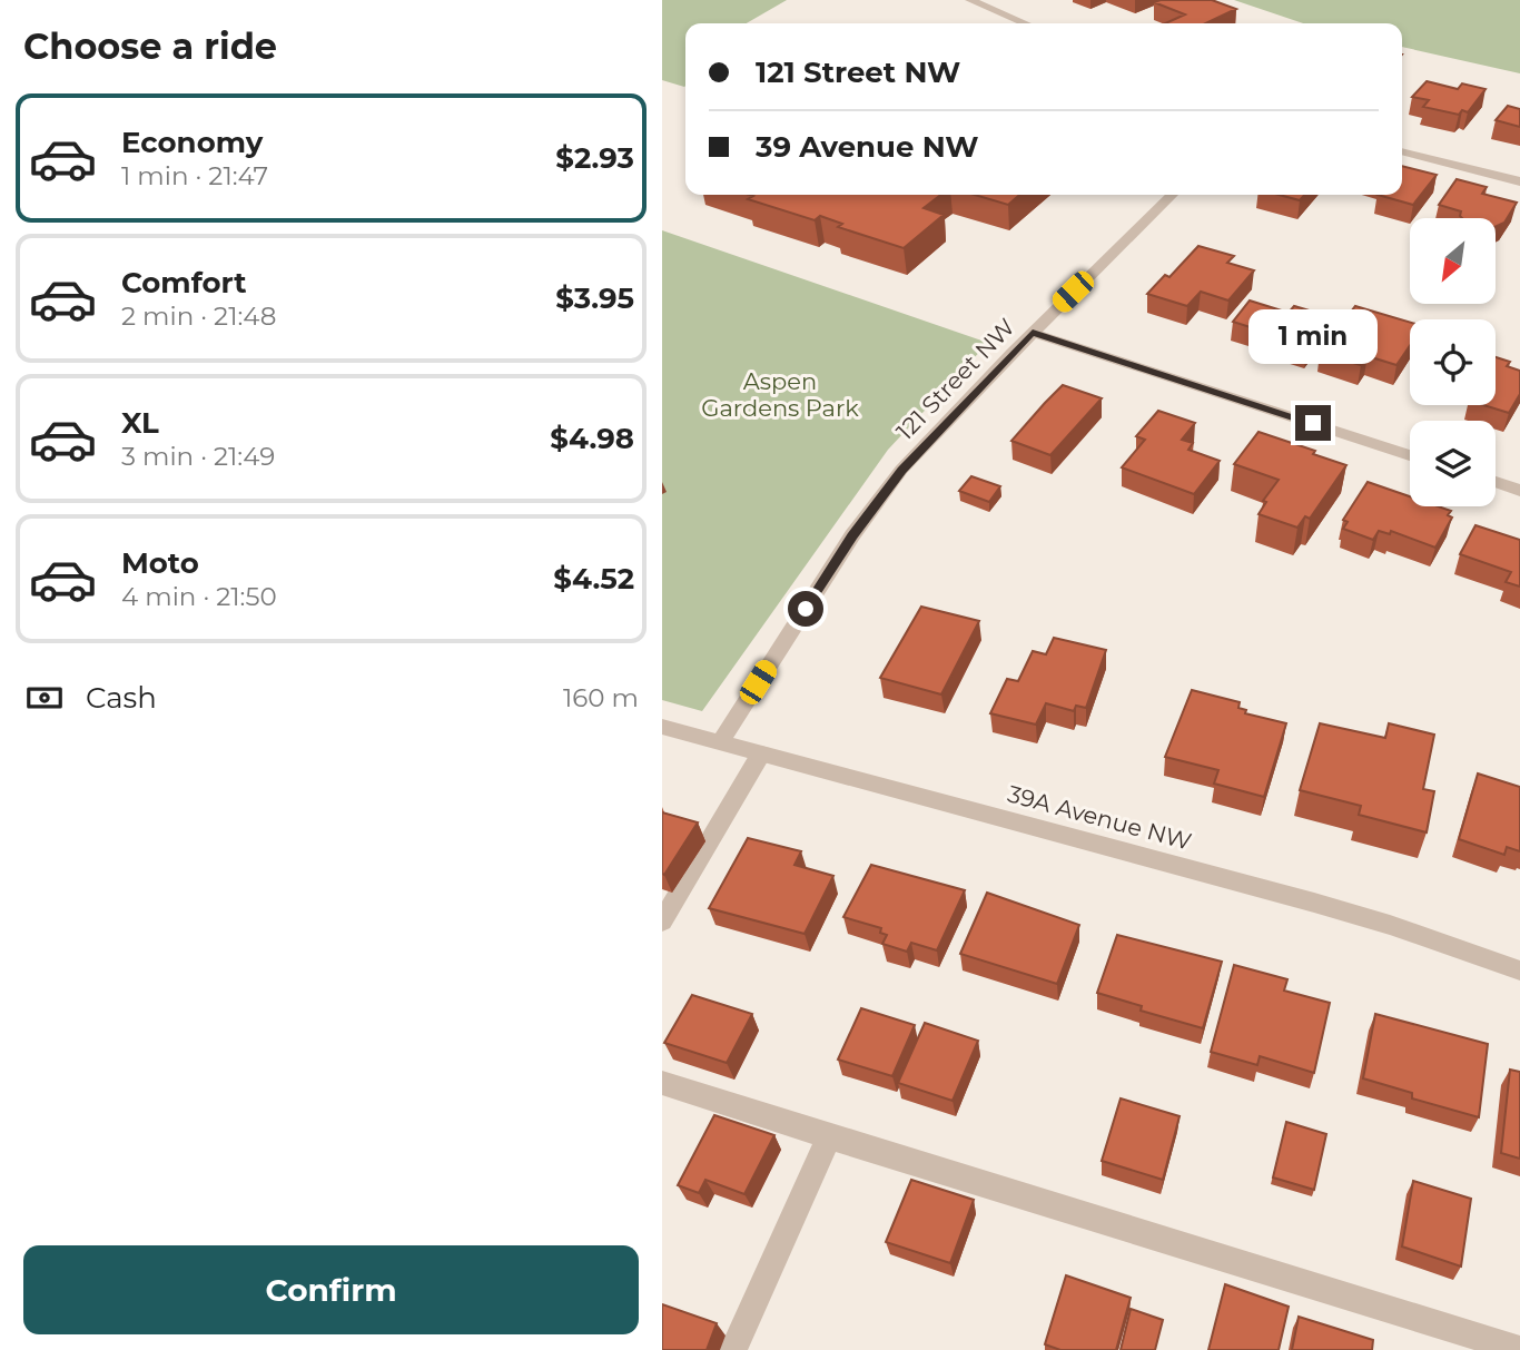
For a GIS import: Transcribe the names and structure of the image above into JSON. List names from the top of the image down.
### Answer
{
  "streets": {
    "street": ["121 Street NW", "39A Avenue NW"]
  },
  "crossings": [
    ["121 Street NW", "39A Avenue NW"]
  ],
  "parks": ["Aspen Gardens Park"],
  "north": "bottom left",
  "page": {
    "heading": "Choose a ride",
    "banner": ["121 Street NW", "39 Avenue NW"],
    "list": [
      {
        "name": "Economy",
        "note": "1 min · 21:47",
        "value": "$2.93"
      },
      {
        "name": "Comfort",
        "note": "2 min · 21:48",
        "value": "$3.95"
      },
      {
        "name": "XL",
        "note": "3 min · 21:49",
        "value": "$4.98"
      },
      {
        "name": "Moto",
        "note": "4 min · 21:50",
        "value": "$4.52"
      }
    ],
    "bubble": "1 min",
    "pay": ["Cash", "160 m"],
    "buttons": "Confirm"
  }
}
